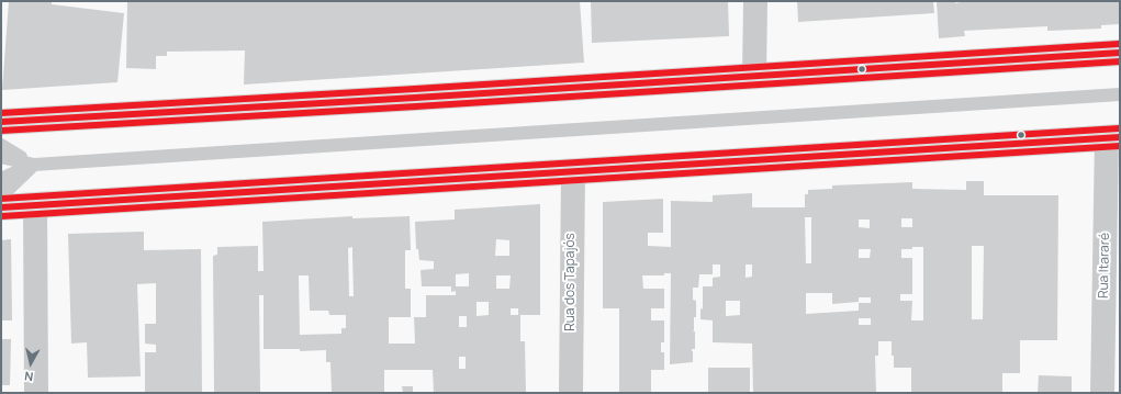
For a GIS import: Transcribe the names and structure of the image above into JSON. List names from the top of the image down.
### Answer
{
  "streets": {
    "street": ["Rua Itararé", "Rua dos Tapajós"]
  },
  "north": "bottom"
}
